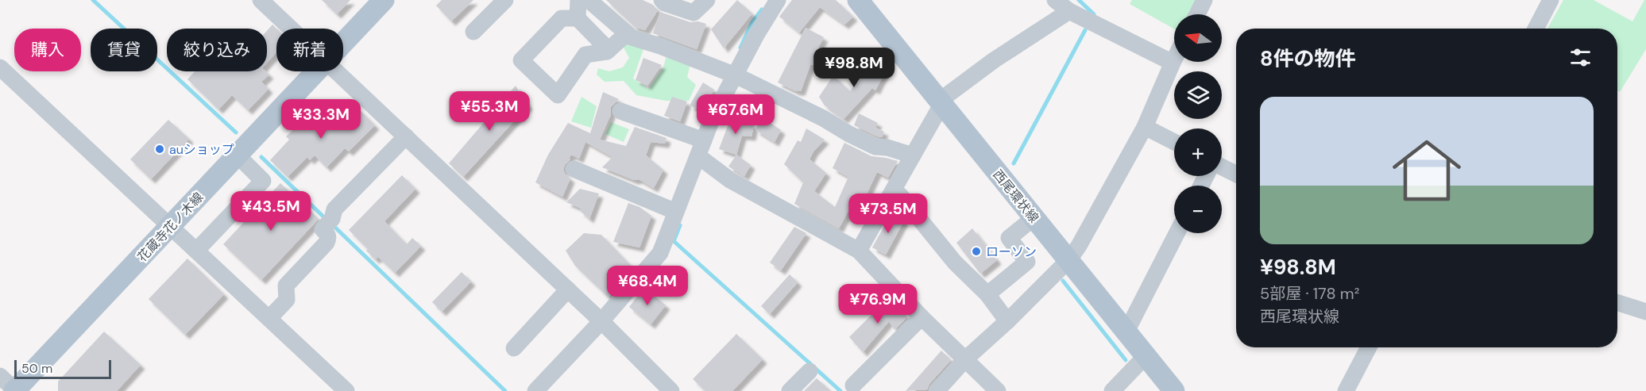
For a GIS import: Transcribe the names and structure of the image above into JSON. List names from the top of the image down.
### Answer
{
  "streets": {
    "main road": ["西尾環状線", "花蔵寺花ノ木線"]
  },
  "places": ["auショップ", "ローソン"],
  "scale_bar": "50 m",
  "north": "left",
  "page": {
    "map_buttons": ["+", "−"],
    "chip": [
      "購入",
      "賃貸",
      "絞り込み",
      "新着"
    ],
    "heading": "8件の物件",
    "price": [
      "¥98.8M",
      "¥55.3M",
      "¥67.6M",
      "¥33.3M",
      "¥43.5M",
      "¥73.5M",
      "¥68.4M",
      "¥76.9M"
    ],
    "list": [
      {
        "name": "¥98.8M",
        "note": "5部屋 · 178 m² · 西尾環状線"
      }
    ],
    "scale": "50 m"
  }
}
